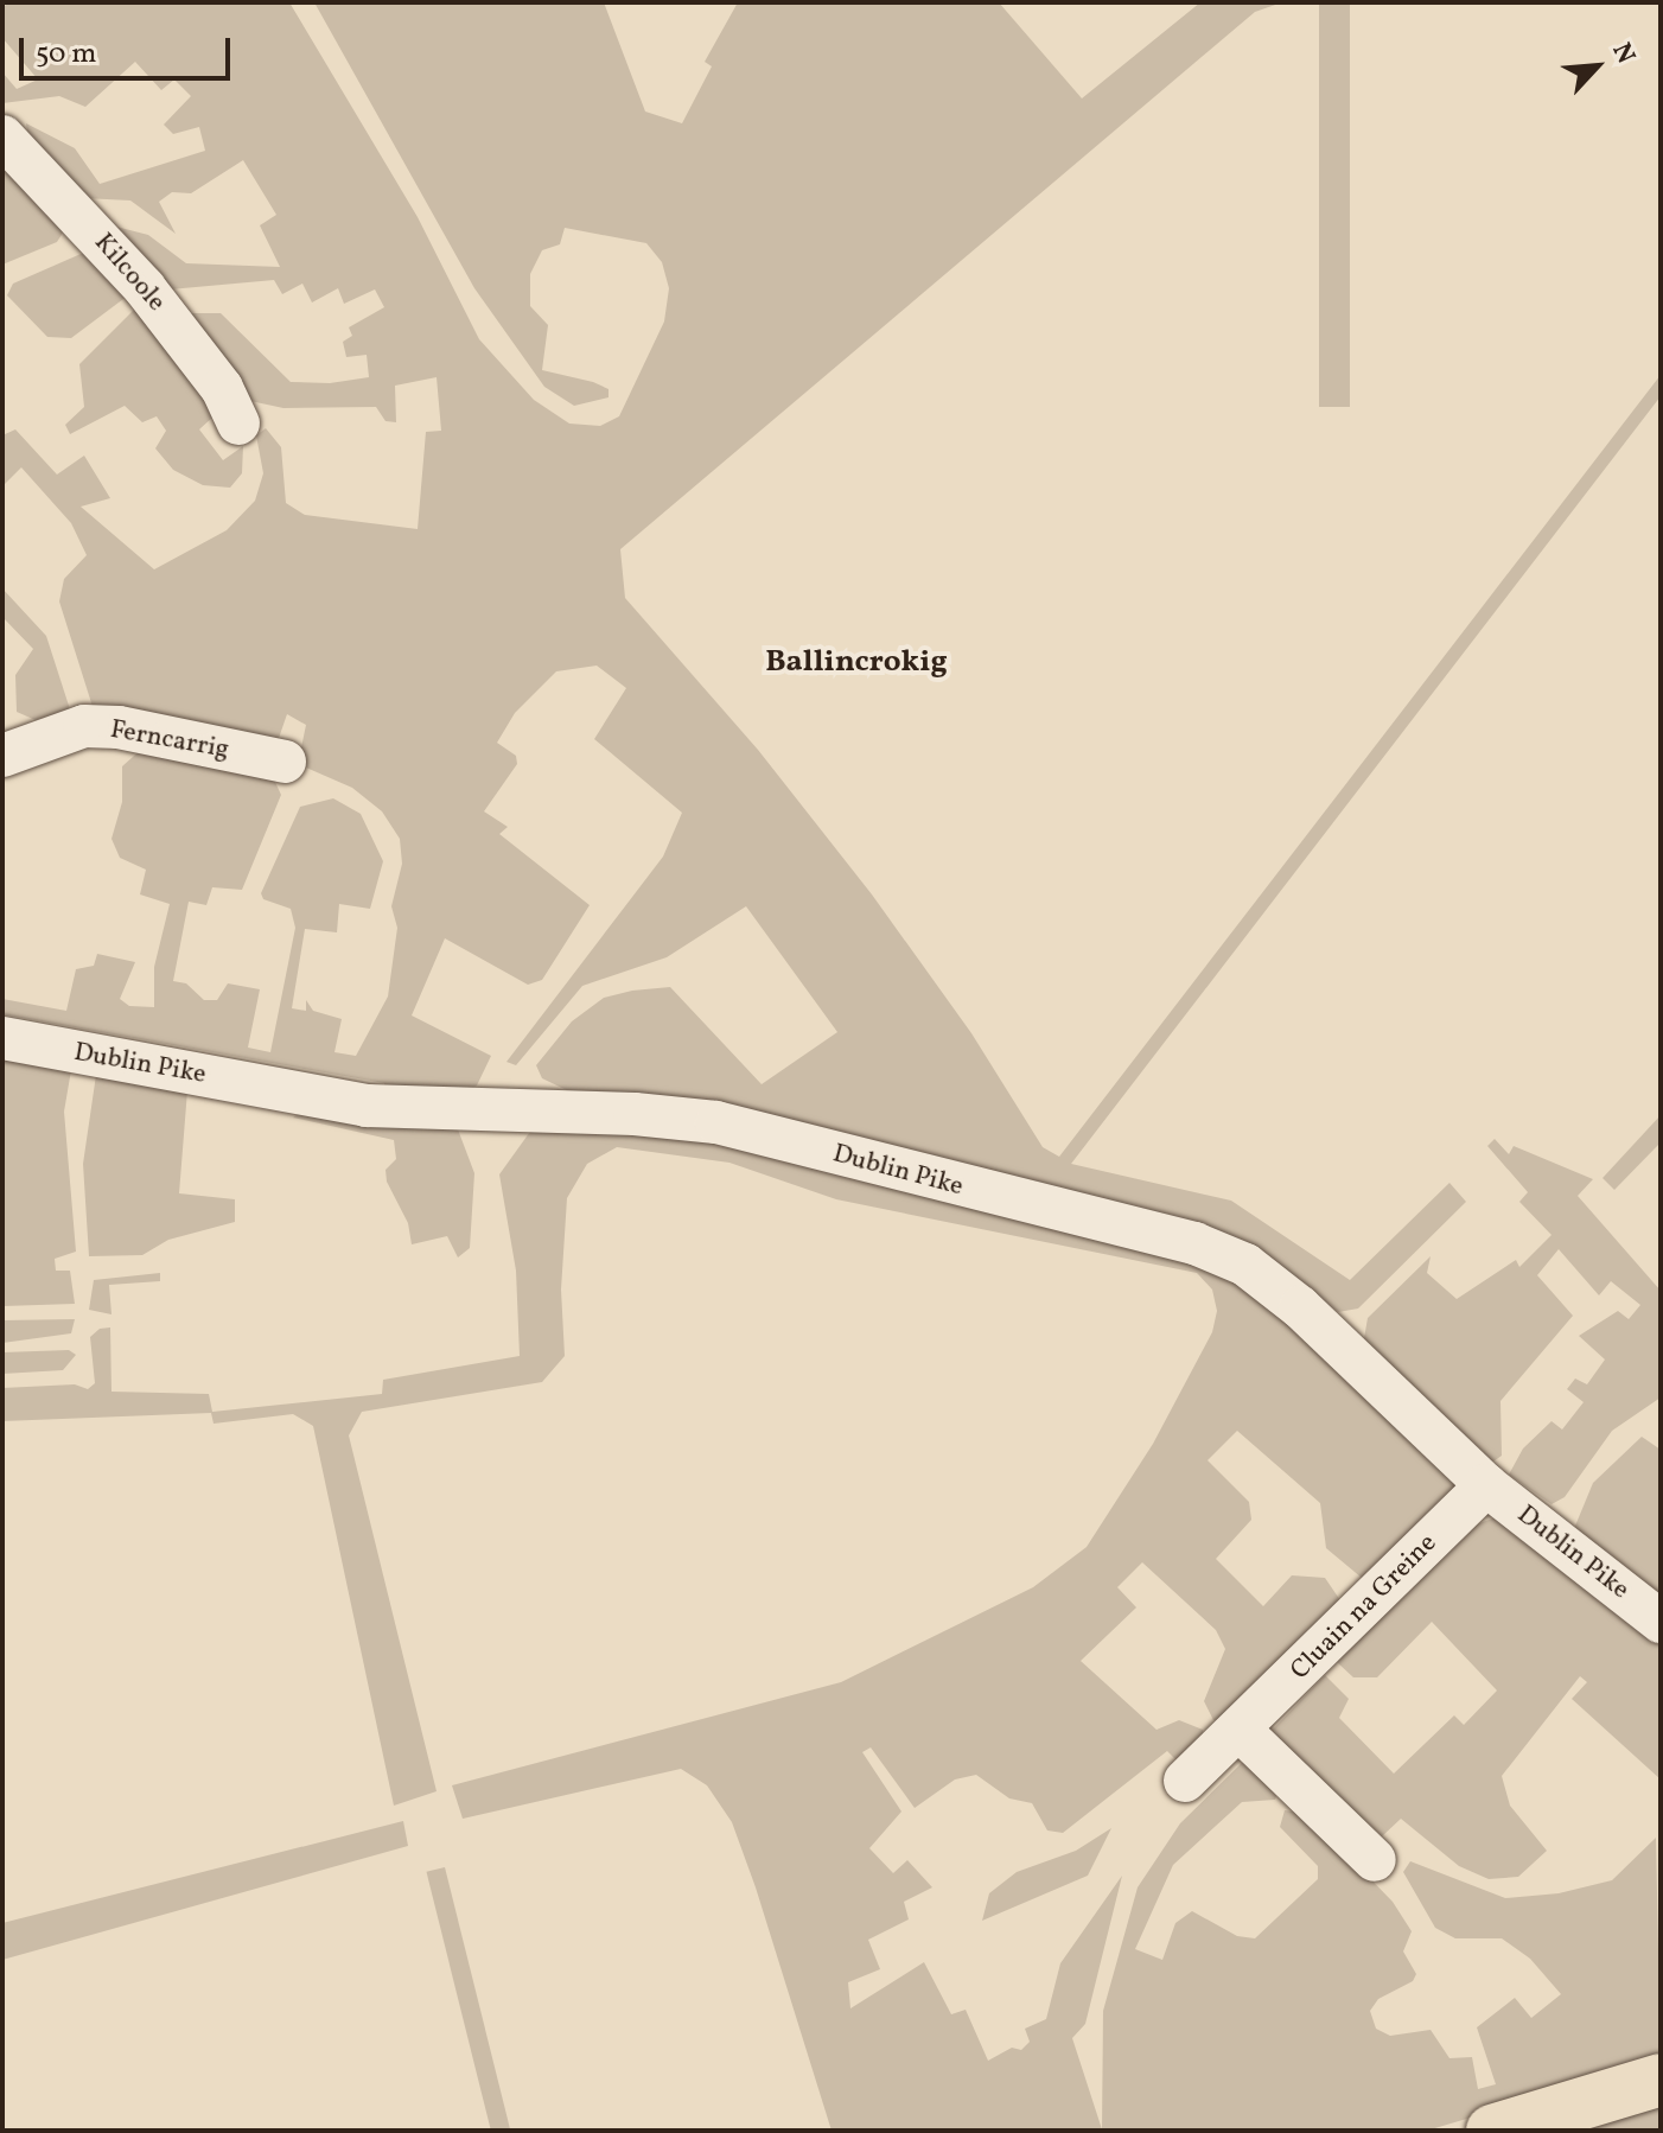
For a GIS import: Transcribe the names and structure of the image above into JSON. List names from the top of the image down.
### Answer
{
  "streets": {
    "street": [
      "Kilcoole",
      "Ferncarrig",
      "Dublin Pike",
      "Cluain na Greine"
    ]
  },
  "crossings": [
    ["Dublin Pike", "Cluain na Greine"]
  ],
  "districts": ["Ballincrokig"],
  "scale_bar": "50 m",
  "north": "top right"
}
